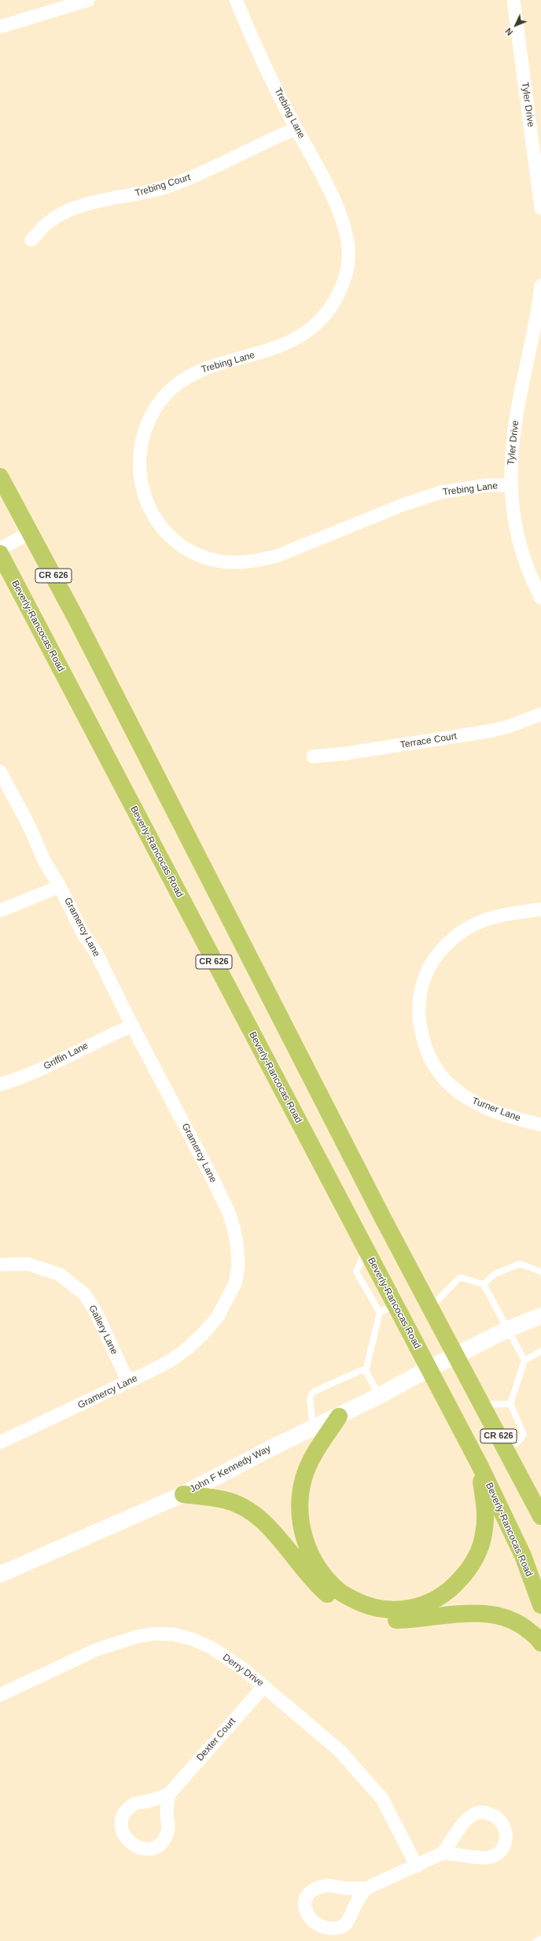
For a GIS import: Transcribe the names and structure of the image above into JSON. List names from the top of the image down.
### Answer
{
  "streets": {
    "main road": ["CR 626", "Beverly-Rancocas Road"],
    "street": [
      "Tyler Drive",
      "Trebing Lane",
      "Trebing Court",
      "Terrace Court",
      "Gramercy Lane",
      "Griffin Lane",
      "Turner Lane",
      "Gallery Lane",
      "John F Kennedy Way",
      "Derry Drive",
      "Dexter Court"
    ]
  },
  "crossings": [
    ["Tyler Drive", "Trebing Lane"],
    ["Trebing Lane", "Trebing Court"],
    ["CR 626", "John F Kennedy Way"],
    ["Beverly-Rancocas Road", "John F Kennedy Way"],
    ["Gramercy Lane", "Griffin Lane"],
    ["Gramercy Lane", "Gallery Lane"],
    ["Derry Drive", "Dexter Court"]
  ],
  "north": "bottom left"
}
